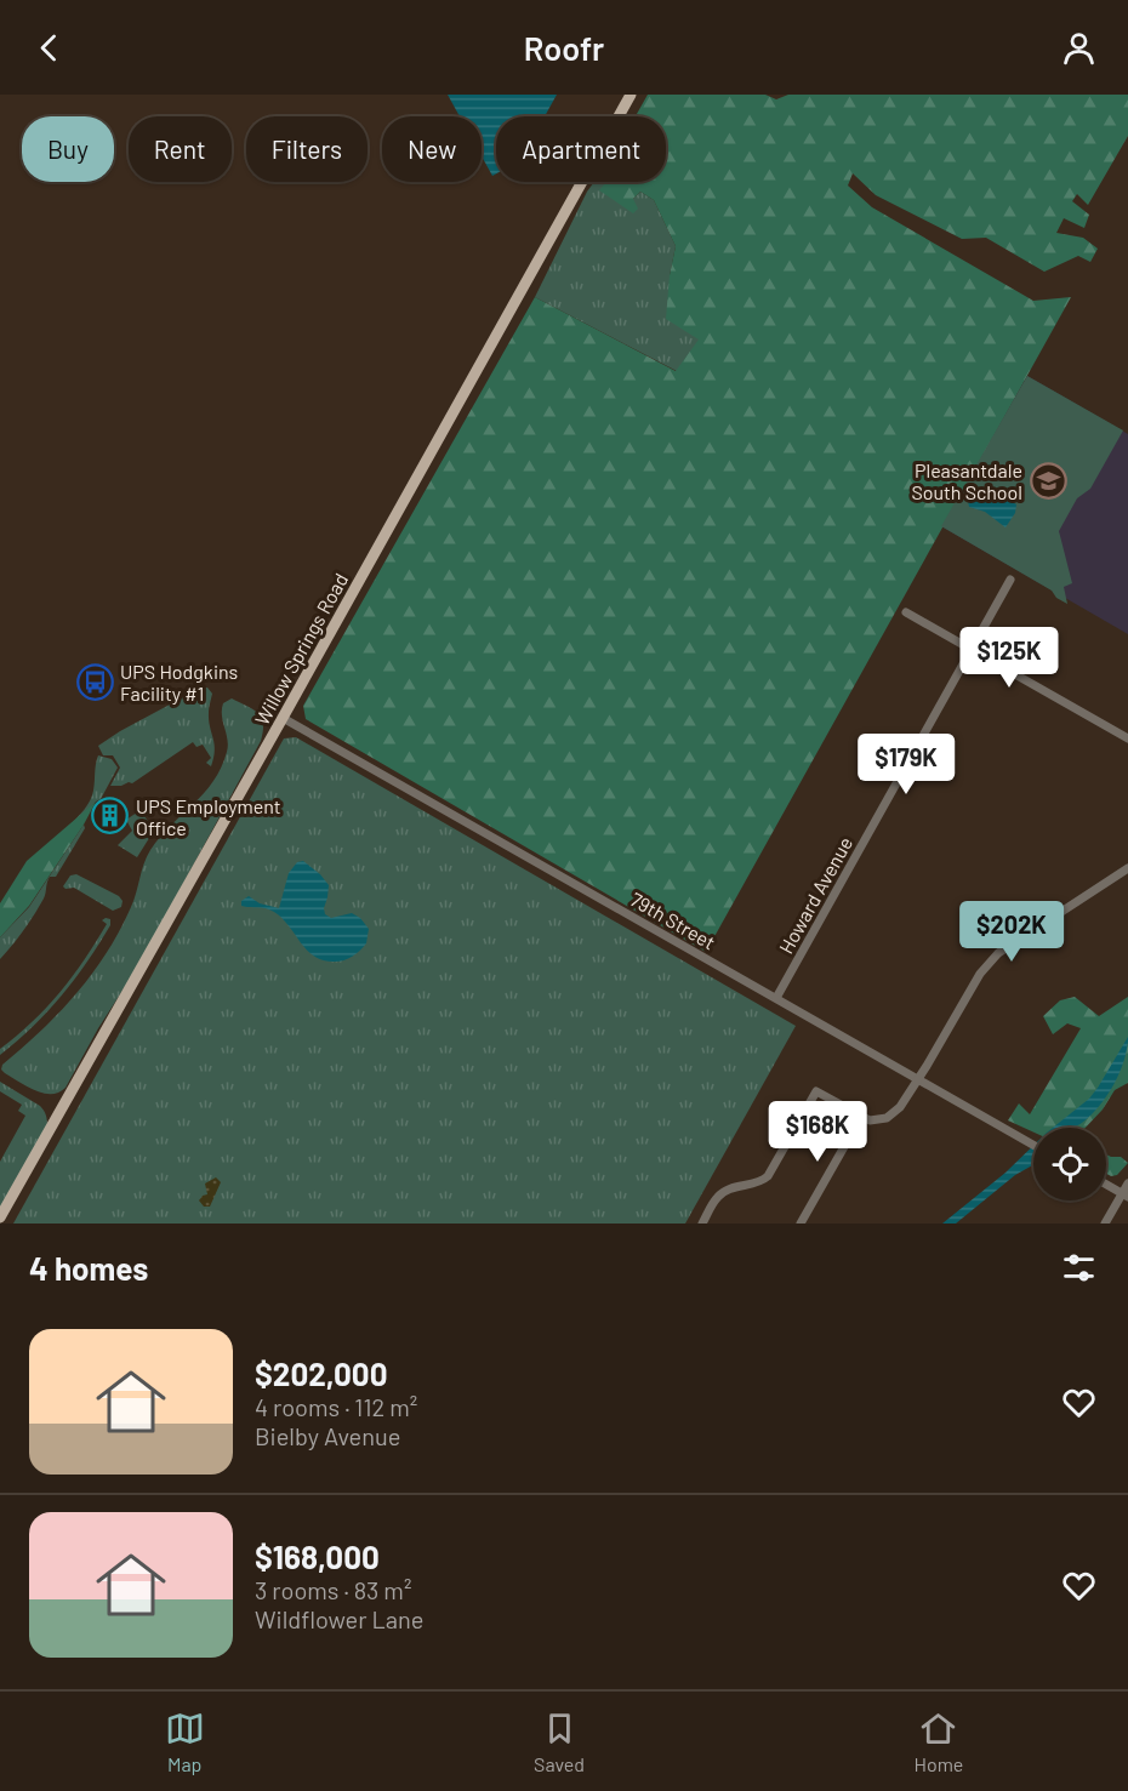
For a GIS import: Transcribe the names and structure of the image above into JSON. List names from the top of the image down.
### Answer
{
  "streets": {
    "main road": ["Willow Springs Road"],
    "street": ["Howard Avenue", "79th Street"]
  },
  "crossings": [
    ["Willow Springs Road", "79th Street"],
    ["Howard Avenue", "79th Street"]
  ],
  "places": {
    "school or university": ["Pleasantdale South School"],
    "bus stop": ["UPS Hodgkins Facility #1"],
    "building": ["UPS Employment Office"]
  },
  "page": {
    "header": "Roofr",
    "chip": [
      "Buy",
      "Rent",
      "Filters",
      "New",
      "Apartment"
    ],
    "price": [
      "$125K",
      "$179K",
      "$202K",
      "$168K"
    ],
    "heading": "4 homes",
    "list": [
      {
        "name": "$202,000",
        "note": "4 rooms · 112 m² · Bielby Avenue"
      },
      {
        "name": "$168,000",
        "note": "3 rooms · 83 m² · Wildflower Lane"
      }
    ],
    "tabs": ["Map", "Saved", "Home"]
  }
}
